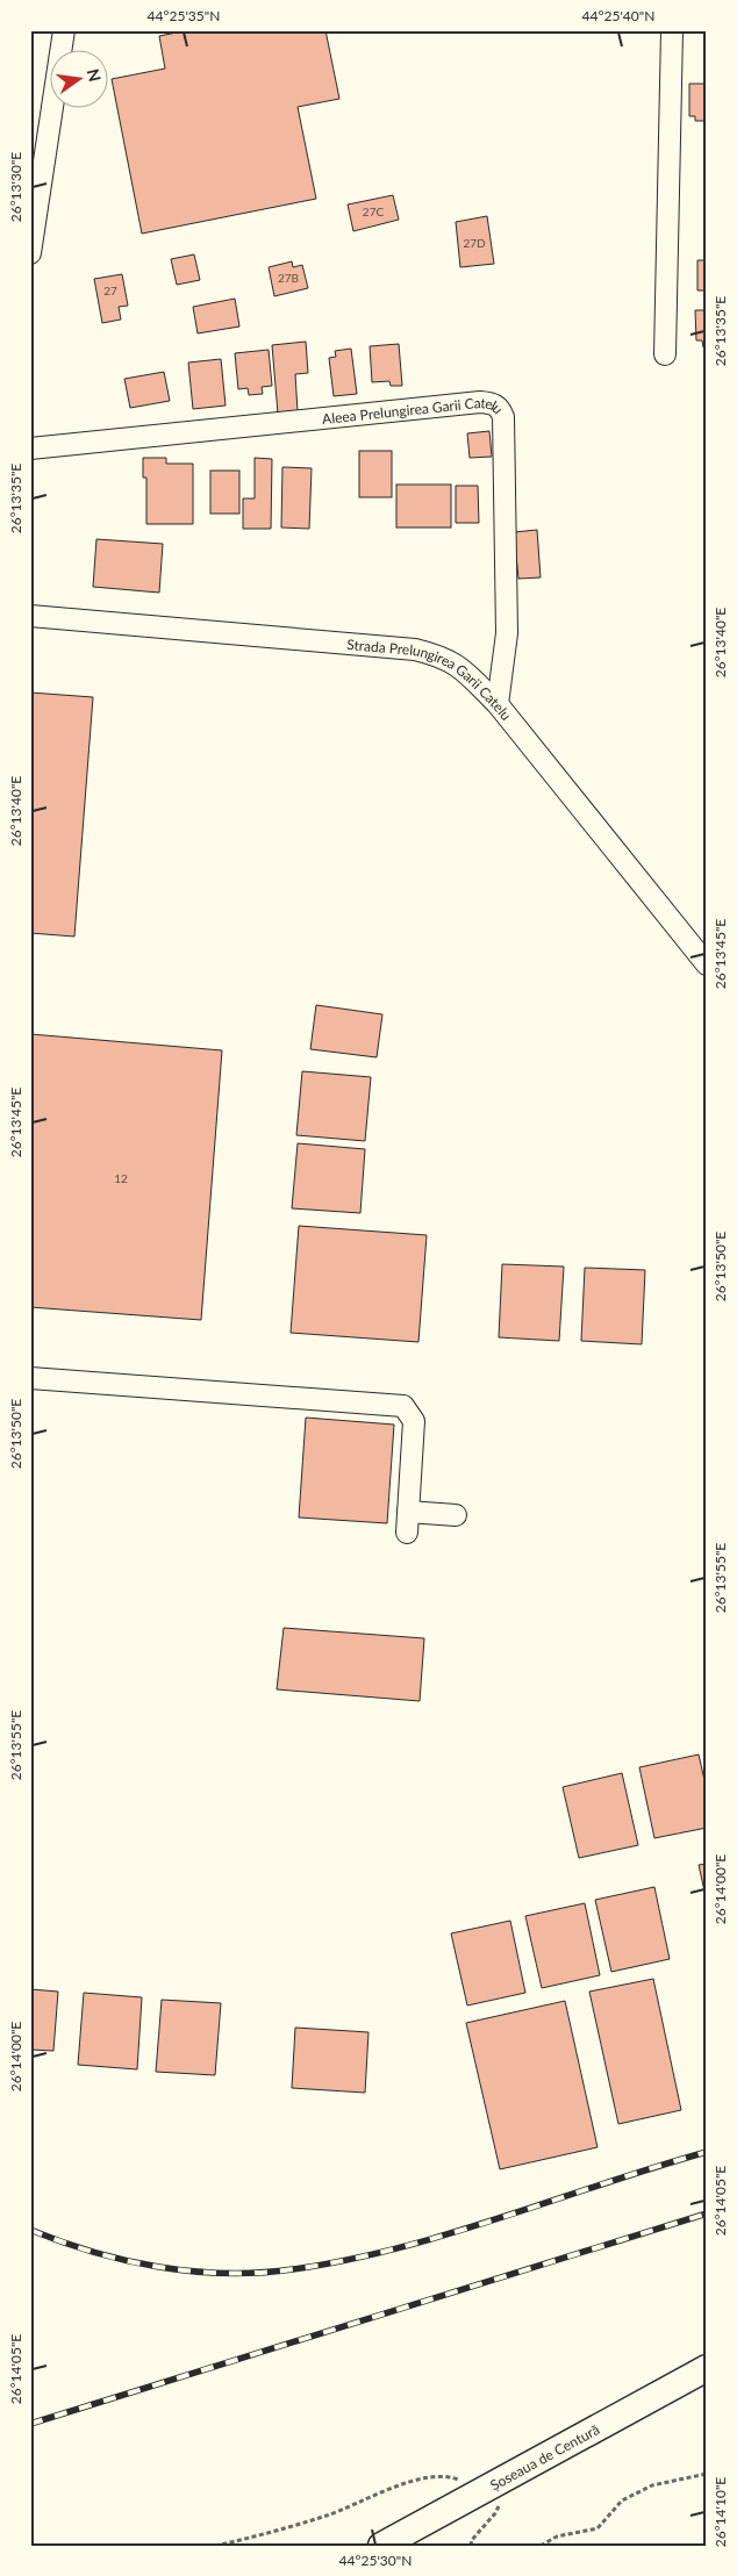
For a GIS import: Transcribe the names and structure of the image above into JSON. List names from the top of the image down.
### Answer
{
  "streets": {
    "main road": ["Șoseaua de Centură"],
    "street": ["Aleea Prelungirea Garii Catelu", "Strada Prelungirea Garii Catelu"]
  },
  "crossings": [
    ["Aleea Prelungirea Garii Catelu", "Strada Prelungirea Garii Catelu"]
  ],
  "house_numbers": [
    "27C",
    "27D",
    "27B",
    "27",
    "12"
  ],
  "north": "right",
  "coordinates": [
    "44°25'35\"N",
    "44°25'40\"N",
    "26°13'30\"E",
    "26°13'35\"E",
    "26°13'40\"E",
    "26°13'45\"E",
    "26°13'50\"E",
    "26°13'55\"E",
    "26°14'00\"E",
    "26°14'05\"E",
    "26°14'10\"E",
    "44°25'30\"N"
  ]
}
